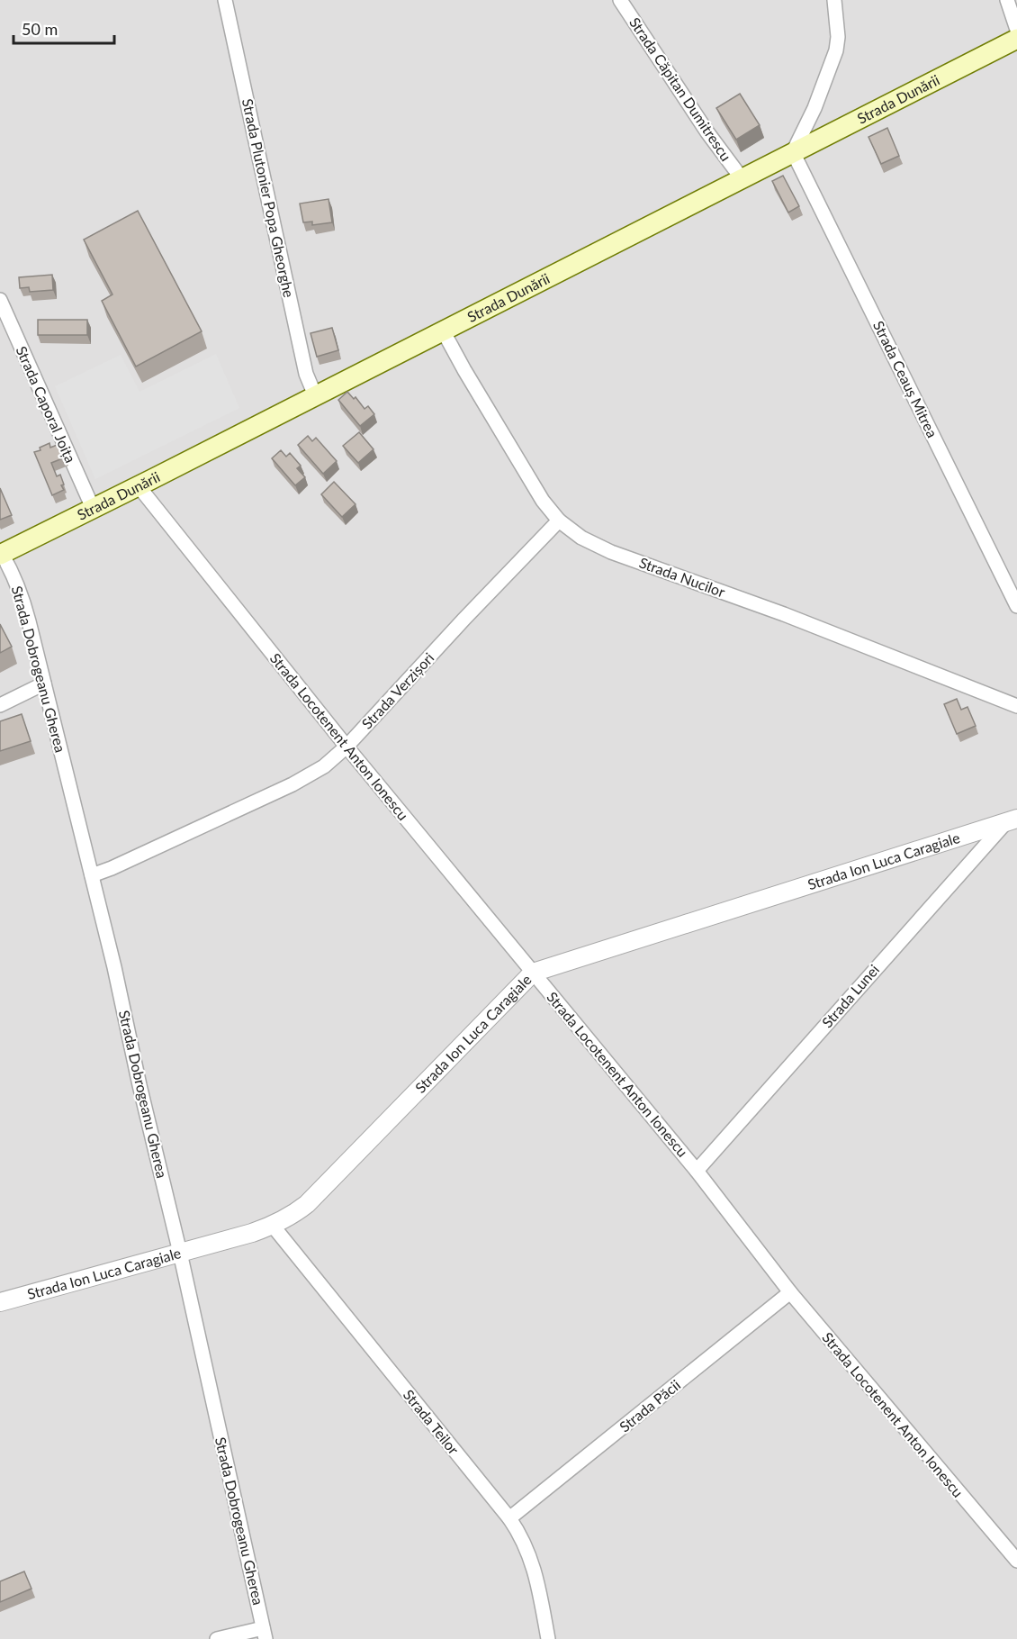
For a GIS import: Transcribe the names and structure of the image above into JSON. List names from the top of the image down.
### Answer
{
  "streets": {
    "main road": ["Strada Dunării"],
    "street": [
      "Strada Căpitan Dumitrescu",
      "Strada Plutonier Popa Gheorghe",
      "Strada Ceauș Mitrea",
      "Strada Caporal Joița",
      "Strada Nucilor",
      "Strada Dobrogeanu Gherea",
      "Strada Verzișori",
      "Strada Locotenent Anton Ionescu",
      "Strada Ion Luca Caragiale",
      "Strada Lunei",
      "Strada Păcii",
      "Strada Teilor"
    ]
  },
  "crossings": [
    ["Strada Căpitan Dumitrescu", "Strada Dunării"],
    ["Strada Dunării", "Strada Plutonier Popa Gheorghe"],
    ["Strada Dunării", "Strada Ceauș Mitrea"],
    ["Strada Dunării", "Strada Caporal Joița"],
    ["Strada Dunării", "Strada Nucilor"],
    ["Strada Dunării", "Strada Dobrogeanu Gherea"],
    ["Strada Dunării", "Strada Locotenent Anton Ionescu"],
    ["Strada Nucilor", "Strada Verzișori"],
    ["Strada Dobrogeanu Gherea", "Strada Verzișori"],
    ["Strada Dobrogeanu Gherea", "Strada Ion Luca Caragiale"],
    ["Strada Verzișori", "Strada Locotenent Anton Ionescu"],
    ["Strada Locotenent Anton Ionescu", "Strada Ion Luca Caragiale"],
    ["Strada Locotenent Anton Ionescu", "Strada Lunei"],
    ["Strada Locotenent Anton Ionescu", "Strada Păcii"],
    ["Strada Ion Luca Caragiale", "Strada Lunei"],
    ["Strada Ion Luca Caragiale", "Strada Teilor"],
    ["Strada Păcii", "Strada Teilor"]
  ],
  "scale_bar": "50 m"
}
